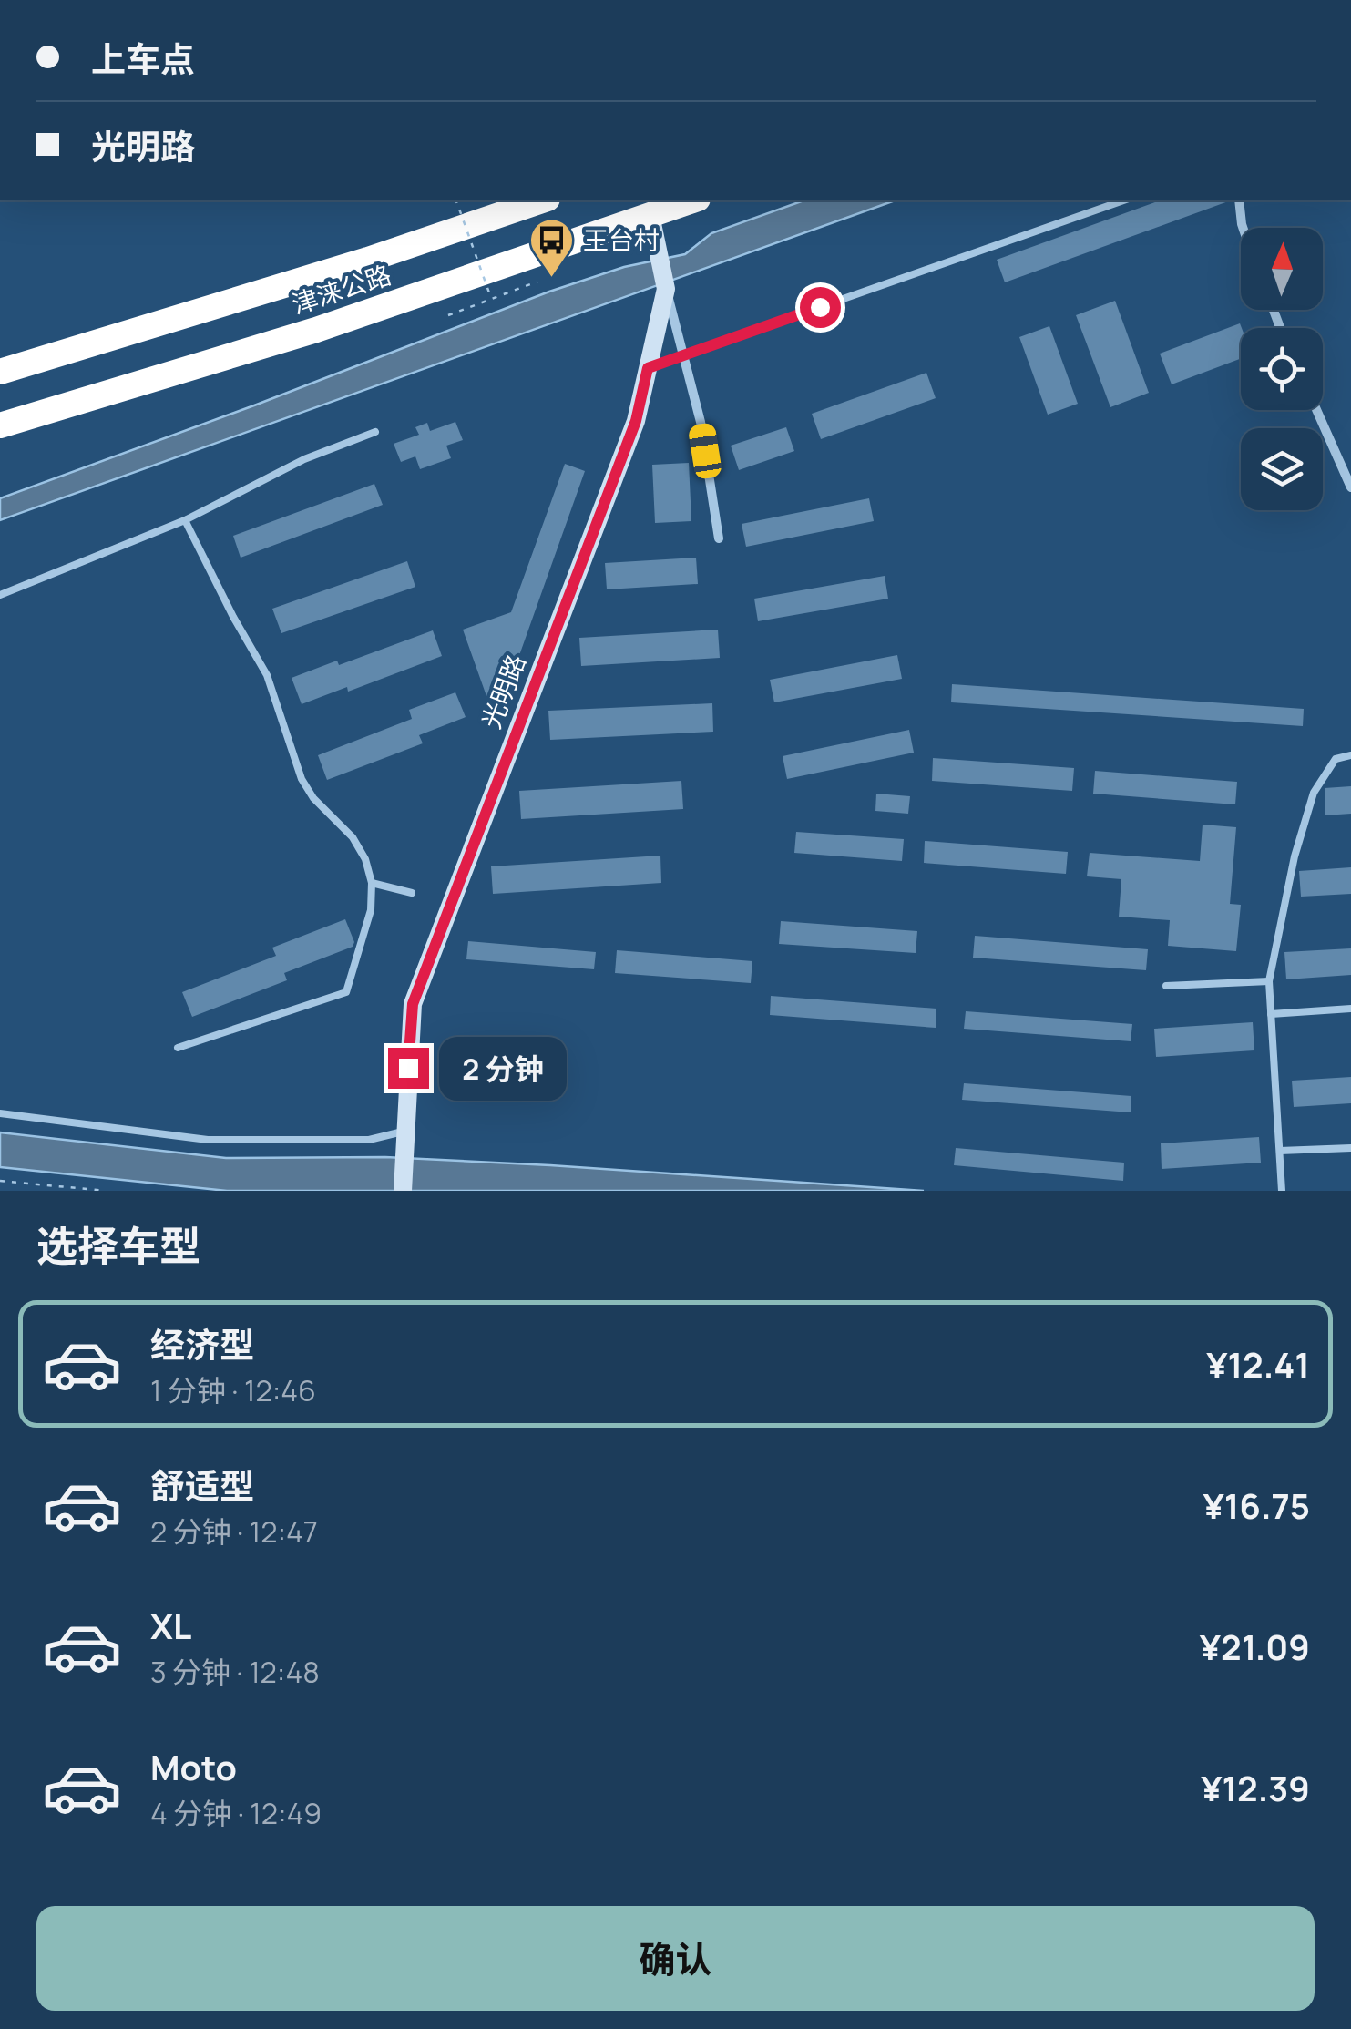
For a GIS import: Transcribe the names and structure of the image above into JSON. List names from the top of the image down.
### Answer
{
  "streets": {
    "highway": ["津涞公路"],
    "street": ["光明路"]
  },
  "crossings": [
    ["津涞公路", "光明路"]
  ],
  "places": {
    "bus stop": ["王台村"]
  },
  "north": "top",
  "page": {
    "banner": ["上车点", "光明路"],
    "bubble": "2 分钟",
    "heading": "选择车型",
    "list": [
      {
        "name": "经济型",
        "note": "1 分钟 · 12:46",
        "value": "¥12.41"
      },
      {
        "name": "舒适型",
        "note": "2 分钟 · 12:47",
        "value": "¥16.75"
      },
      {
        "name": "XL",
        "note": "3 分钟 · 12:48",
        "value": "¥21.09"
      },
      {
        "name": "Moto",
        "note": "4 分钟 · 12:49",
        "value": "¥12.39"
      }
    ],
    "buttons": "确认"
  }
}
